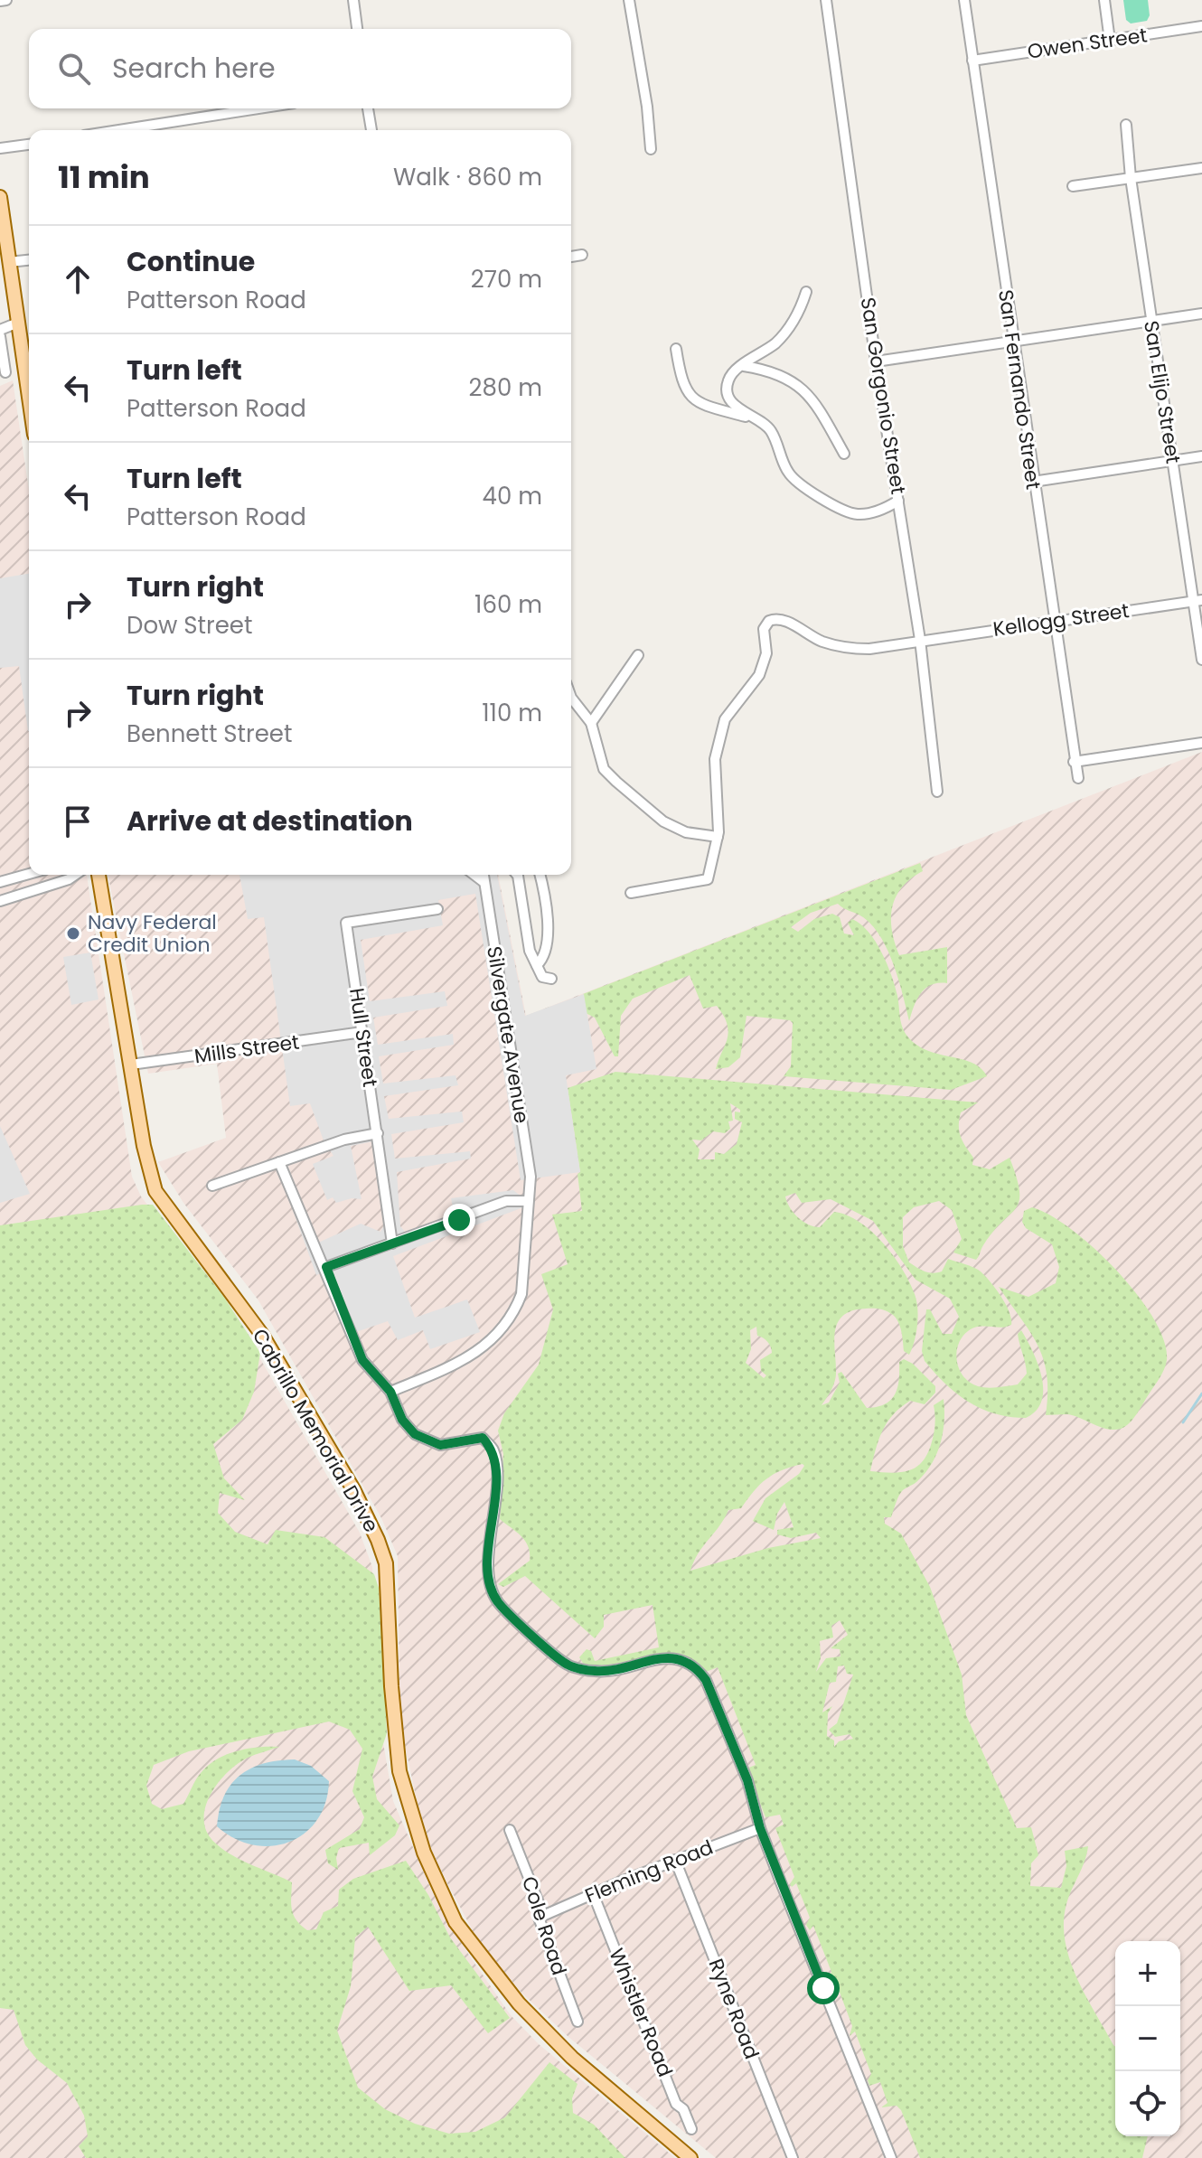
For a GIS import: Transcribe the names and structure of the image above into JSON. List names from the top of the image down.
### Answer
{
  "streets": {
    "main road": ["Cabrillo Memorial Drive"],
    "street": [
      "Owen Street",
      "San Fernando Street",
      "San Elijo Street",
      "San Gorgonio Street",
      "Kellogg Street",
      "Silvergate Avenue",
      "Hull Street",
      "Mills Street",
      "Fleming Road",
      "Cole Road",
      "Ryne Road",
      "Whistler Road"
    ]
  },
  "crossings": [
    ["Owen Street", "San Fernando Street"],
    ["San Fernando Street", "Kellogg Street"],
    ["San Elijo Street", "Kellogg Street"],
    ["San Gorgonio Street", "Kellogg Street"],
    ["Hull Street", "Mills Street"],
    ["Mills Street", "Cabrillo Memorial Drive"],
    ["Fleming Road", "Cole Road"],
    ["Fleming Road", "Ryne Road"],
    ["Fleming Road", "Whistler Road"]
  ],
  "places": ["Navy Federal Credit Union"],
  "page": {
    "search": "Search here",
    "heading": ["11 min", "Walk · 860 m"],
    "list": [
      ["Continue", "Patterson Road", "270 m"],
      ["Turn left", "Patterson Road", "280 m"],
      ["Turn left", "Patterson Road", "40 m"],
      ["Turn right", "Dow Street", "160 m"],
      ["Turn right", "Bennett Street", "110 m"],
      "Arrive at destination"
    ],
    "map_buttons": ["+", "−"]
  }
}
